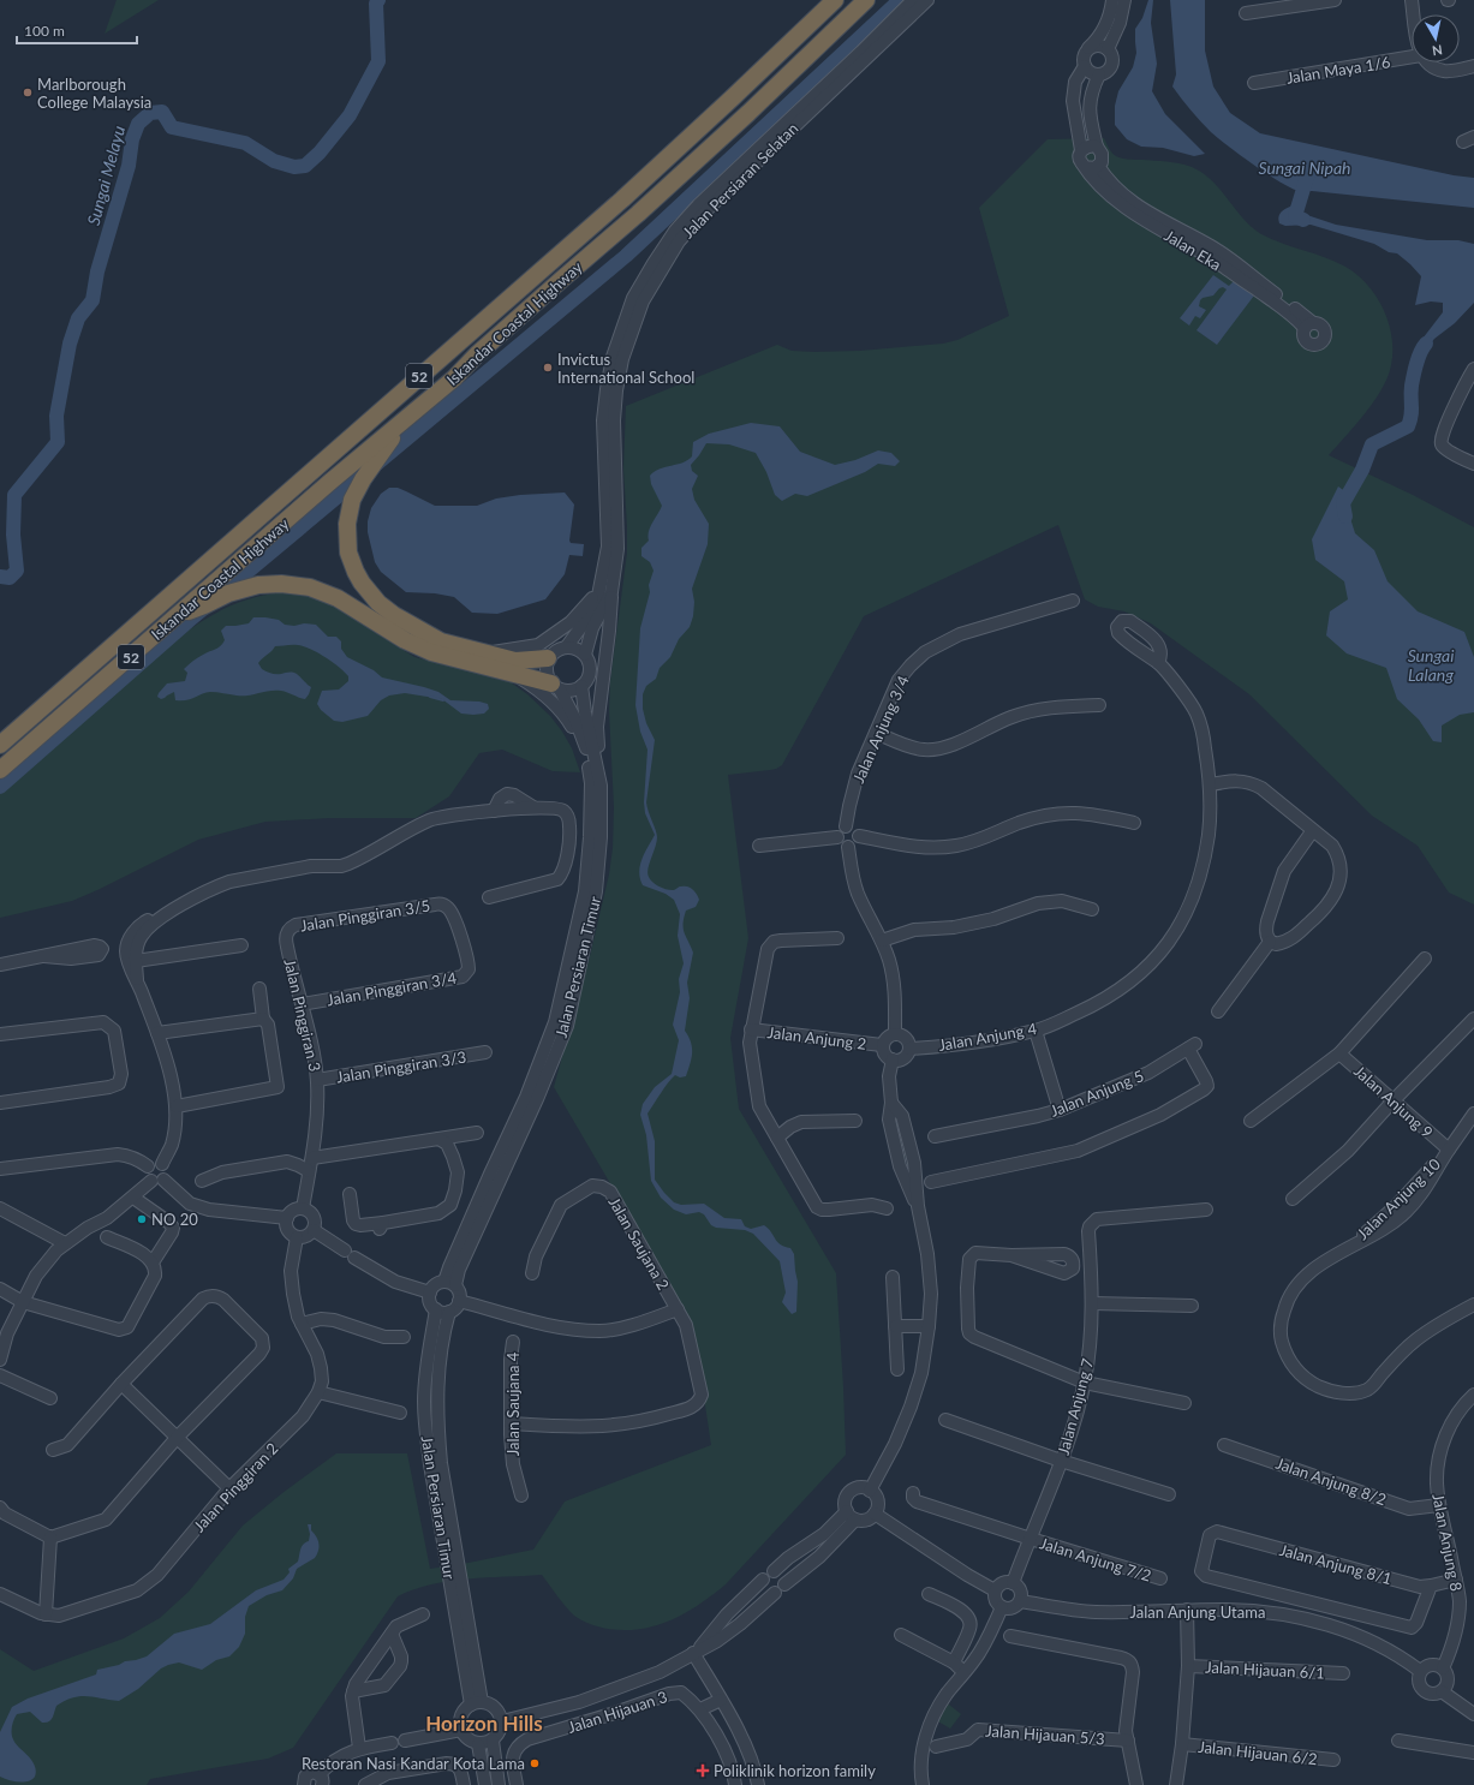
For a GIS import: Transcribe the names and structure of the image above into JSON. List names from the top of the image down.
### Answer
{
  "streets": {
    "highway": ["Iskandar Coastal Highway", "52"],
    "street": [
      "Jalan Maya 1/6",
      "Jalan Persiaran Selatan",
      "Jalan Eka",
      "Jalan Anjung 3/4",
      "Jalan Pinggiran 3/5",
      "Jalan Persiaran Timur",
      "Jalan Pinggiran 3/4",
      "Jalan Pinggiran 3",
      "Jalan Anjung 4",
      "Jalan Anjung 2",
      "Jalan Pinggiran 3/3",
      "Jalan Anjung 5",
      "Jalan Anjung 9",
      "Jalan Anjung 10",
      "Jalan Saujana 2",
      "Jalan Saujana 4",
      "Jalan Anjung 7",
      "Jalan Anjung 8/2",
      "Jalan Pinggiran 2",
      "Jalan Anjung 8",
      "Jalan Anjung 7/2",
      "Jalan Anjung 8/1",
      "Jalan Anjung Utama",
      "Jalan Hijauan 6/1",
      "Jalan Hijauan 3",
      "Jalan Hijauan 5/3",
      "Jalan Hijauan 6/2"
    ]
  },
  "crossings": [
    ["Jalan Persiaran Selatan", "Jalan Persiaran Timur"],
    ["Jalan Pinggiran 3/5", "Jalan Pinggiran 3/4"],
    ["Jalan Pinggiran 3/5", "Jalan Pinggiran 3"],
    ["Jalan Pinggiran 3/4", "Jalan Pinggiran 3"],
    ["Jalan Pinggiran 3", "Jalan Pinggiran 3/3"],
    ["Jalan Pinggiran 3", "Jalan Pinggiran 2"],
    ["Jalan Anjung 4", "Jalan Anjung 2"],
    ["Jalan Anjung 9", "Jalan Anjung 10"],
    ["Jalan Saujana 2", "Jalan Saujana 4"],
    ["Jalan Anjung 7", "Jalan Anjung 7/2"],
    ["Jalan Anjung 7", "Jalan Anjung Utama"],
    ["Jalan Anjung 8/2", "Jalan Anjung 8"],
    ["Jalan Anjung 8", "Jalan Anjung 8/1"],
    ["Jalan Anjung 8", "Jalan Anjung Utama"]
  ],
  "districts": ["Horizon Hills"],
  "water": ["Sungai Nipah", "Sungai Melayu", "Sungai Lalang"],
  "places": {
    "other": [
      "Marlborough College Malaysia",
      "Invictus International School",
      "NO 20",
      "Restoran Nasi Kandar Kota Lama"
    ],
    "health": ["Poliklinik horizon family"]
  },
  "scale_bar": "100 m",
  "north": "bottom"
}
